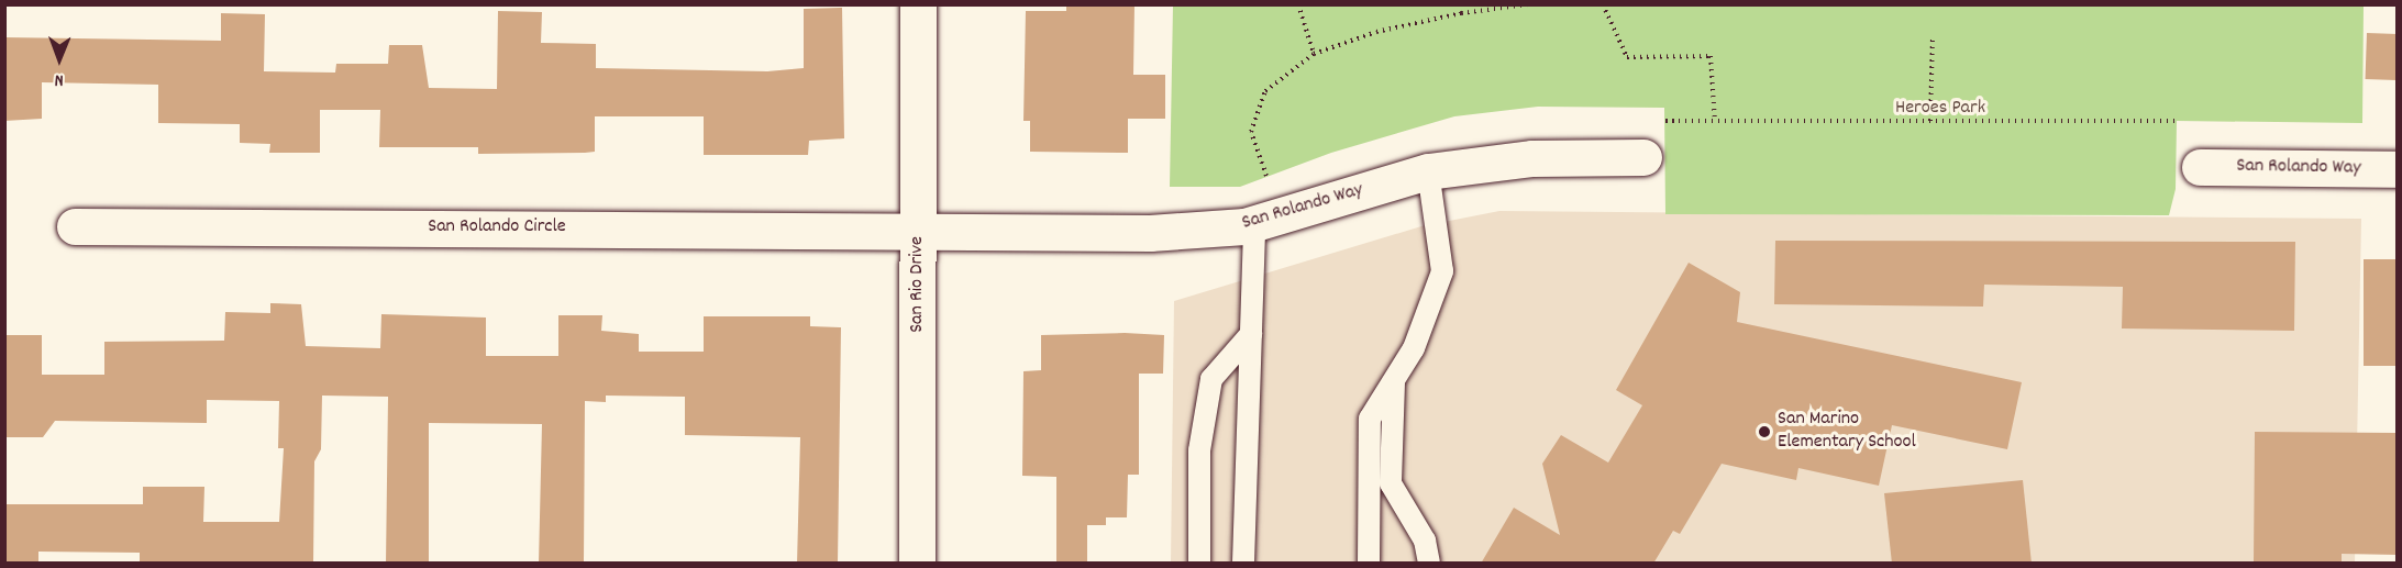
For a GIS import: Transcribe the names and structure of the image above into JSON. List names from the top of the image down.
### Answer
{
  "streets": {
    "street": ["San Rolando Way", "San Rolando Circle", "San Rio Drive"]
  },
  "crossings": [
    ["San Rolando Way", "San Rolando Circle"],
    ["San Rolando Way", "San Rio Drive"],
    ["San Rolando Circle", "San Rio Drive"]
  ],
  "parks": ["Heroes Park"],
  "places": ["San Marino Elementary School"],
  "north": "bottom"
}
